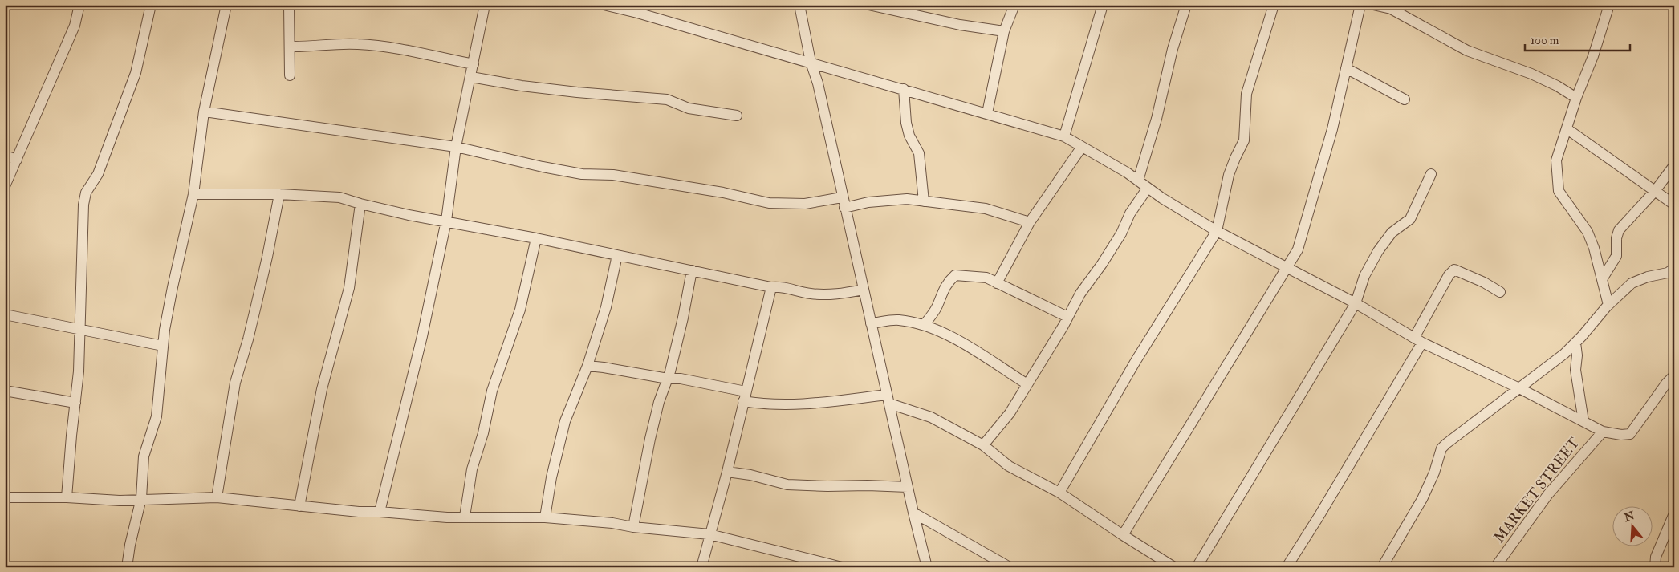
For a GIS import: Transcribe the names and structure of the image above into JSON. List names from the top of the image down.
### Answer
{
  "streets": {
    "street": ["MARKET STREET"]
  },
  "scale_bar": "100 m",
  "north": "top"
}
